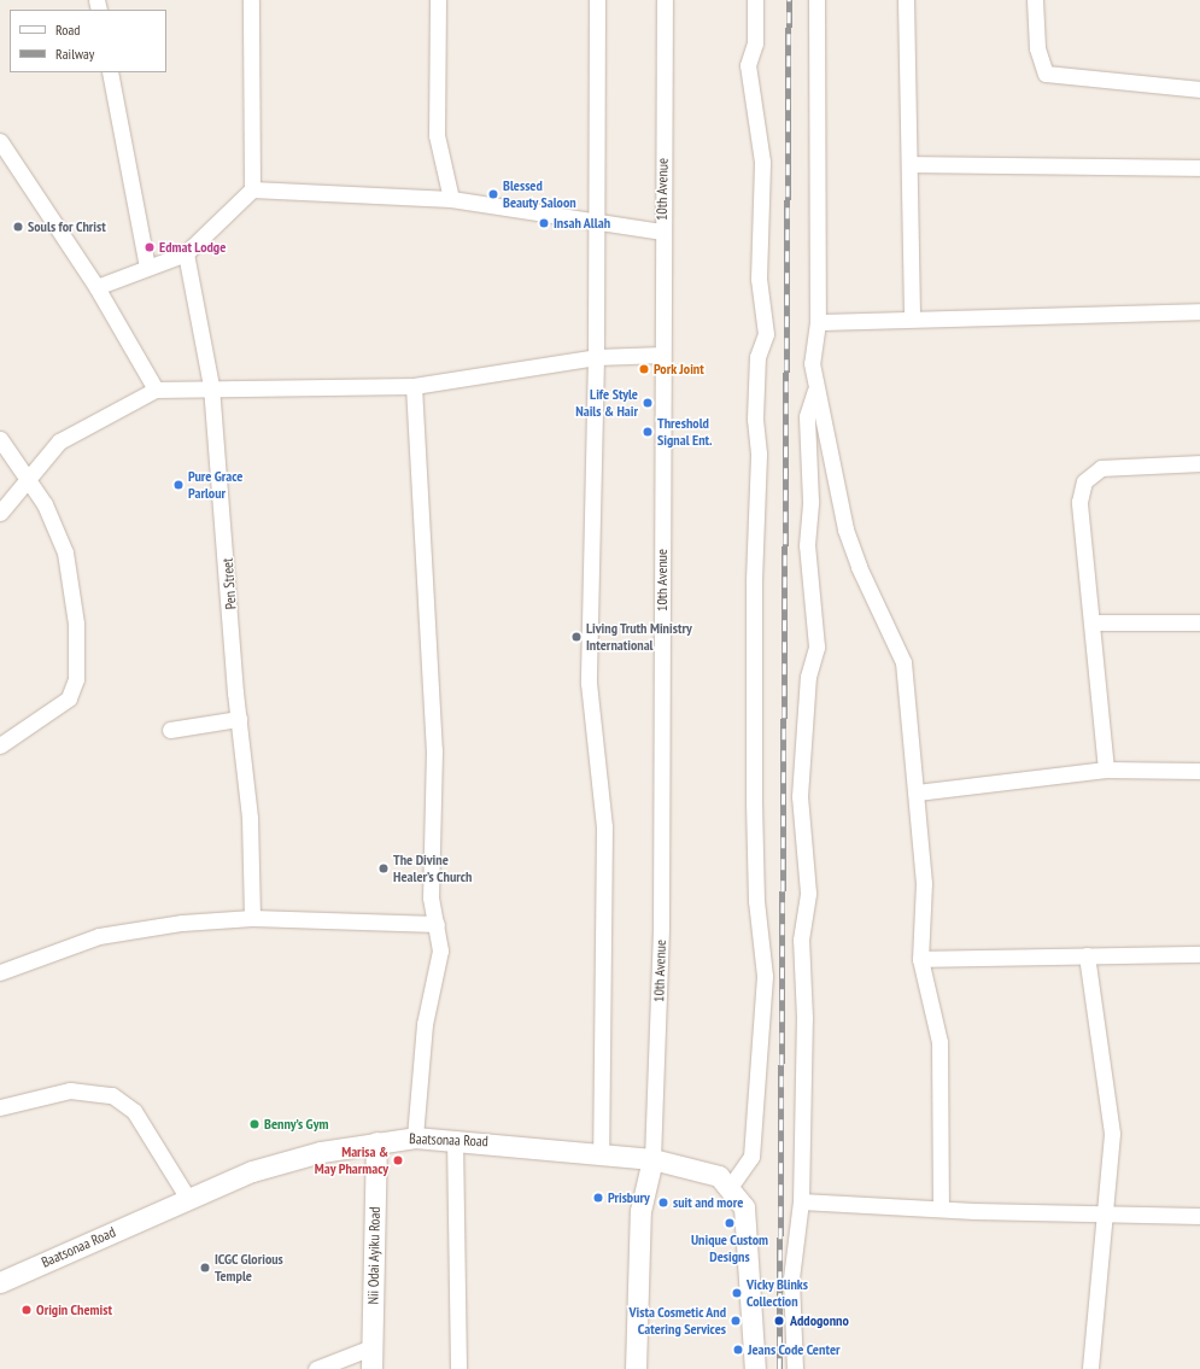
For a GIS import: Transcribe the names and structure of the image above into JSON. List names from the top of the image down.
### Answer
{
  "streets": {
    "street": [
      "10th Avenue",
      "Pen Street",
      "Baatsonaa Road",
      "Nii Odai Ayiku Road"
    ]
  },
  "crossings": [
    ["10th Avenue", "Baatsonaa Road"],
    ["Baatsonaa Road", "Nii Odai Ayiku Road"]
  ],
  "places": [
    "Blessed Beauty Saloon",
    "Insah Allah",
    "Souls for Christ",
    "Edmat Lodge",
    "Pork Joint",
    "Life Style Nails & Hair",
    "Threshold Signal Ent.",
    "Pure Grace Parlour",
    "Living Truth Ministry International",
    "The Divine Healer’s Church",
    "Benny’s Gym",
    "Marisa & May Pharmacy",
    "Prisbury",
    "suit and more",
    "Unique Custom Designs",
    "ICGC Glorious Temple",
    "Vicky Blinks Collection",
    "Origin Chemist",
    "Vista Cosmetic And Catering Services",
    "Addogonno",
    "Jeans Code Center"
  ],
  "legend": ["Road", "Railway"]
}
